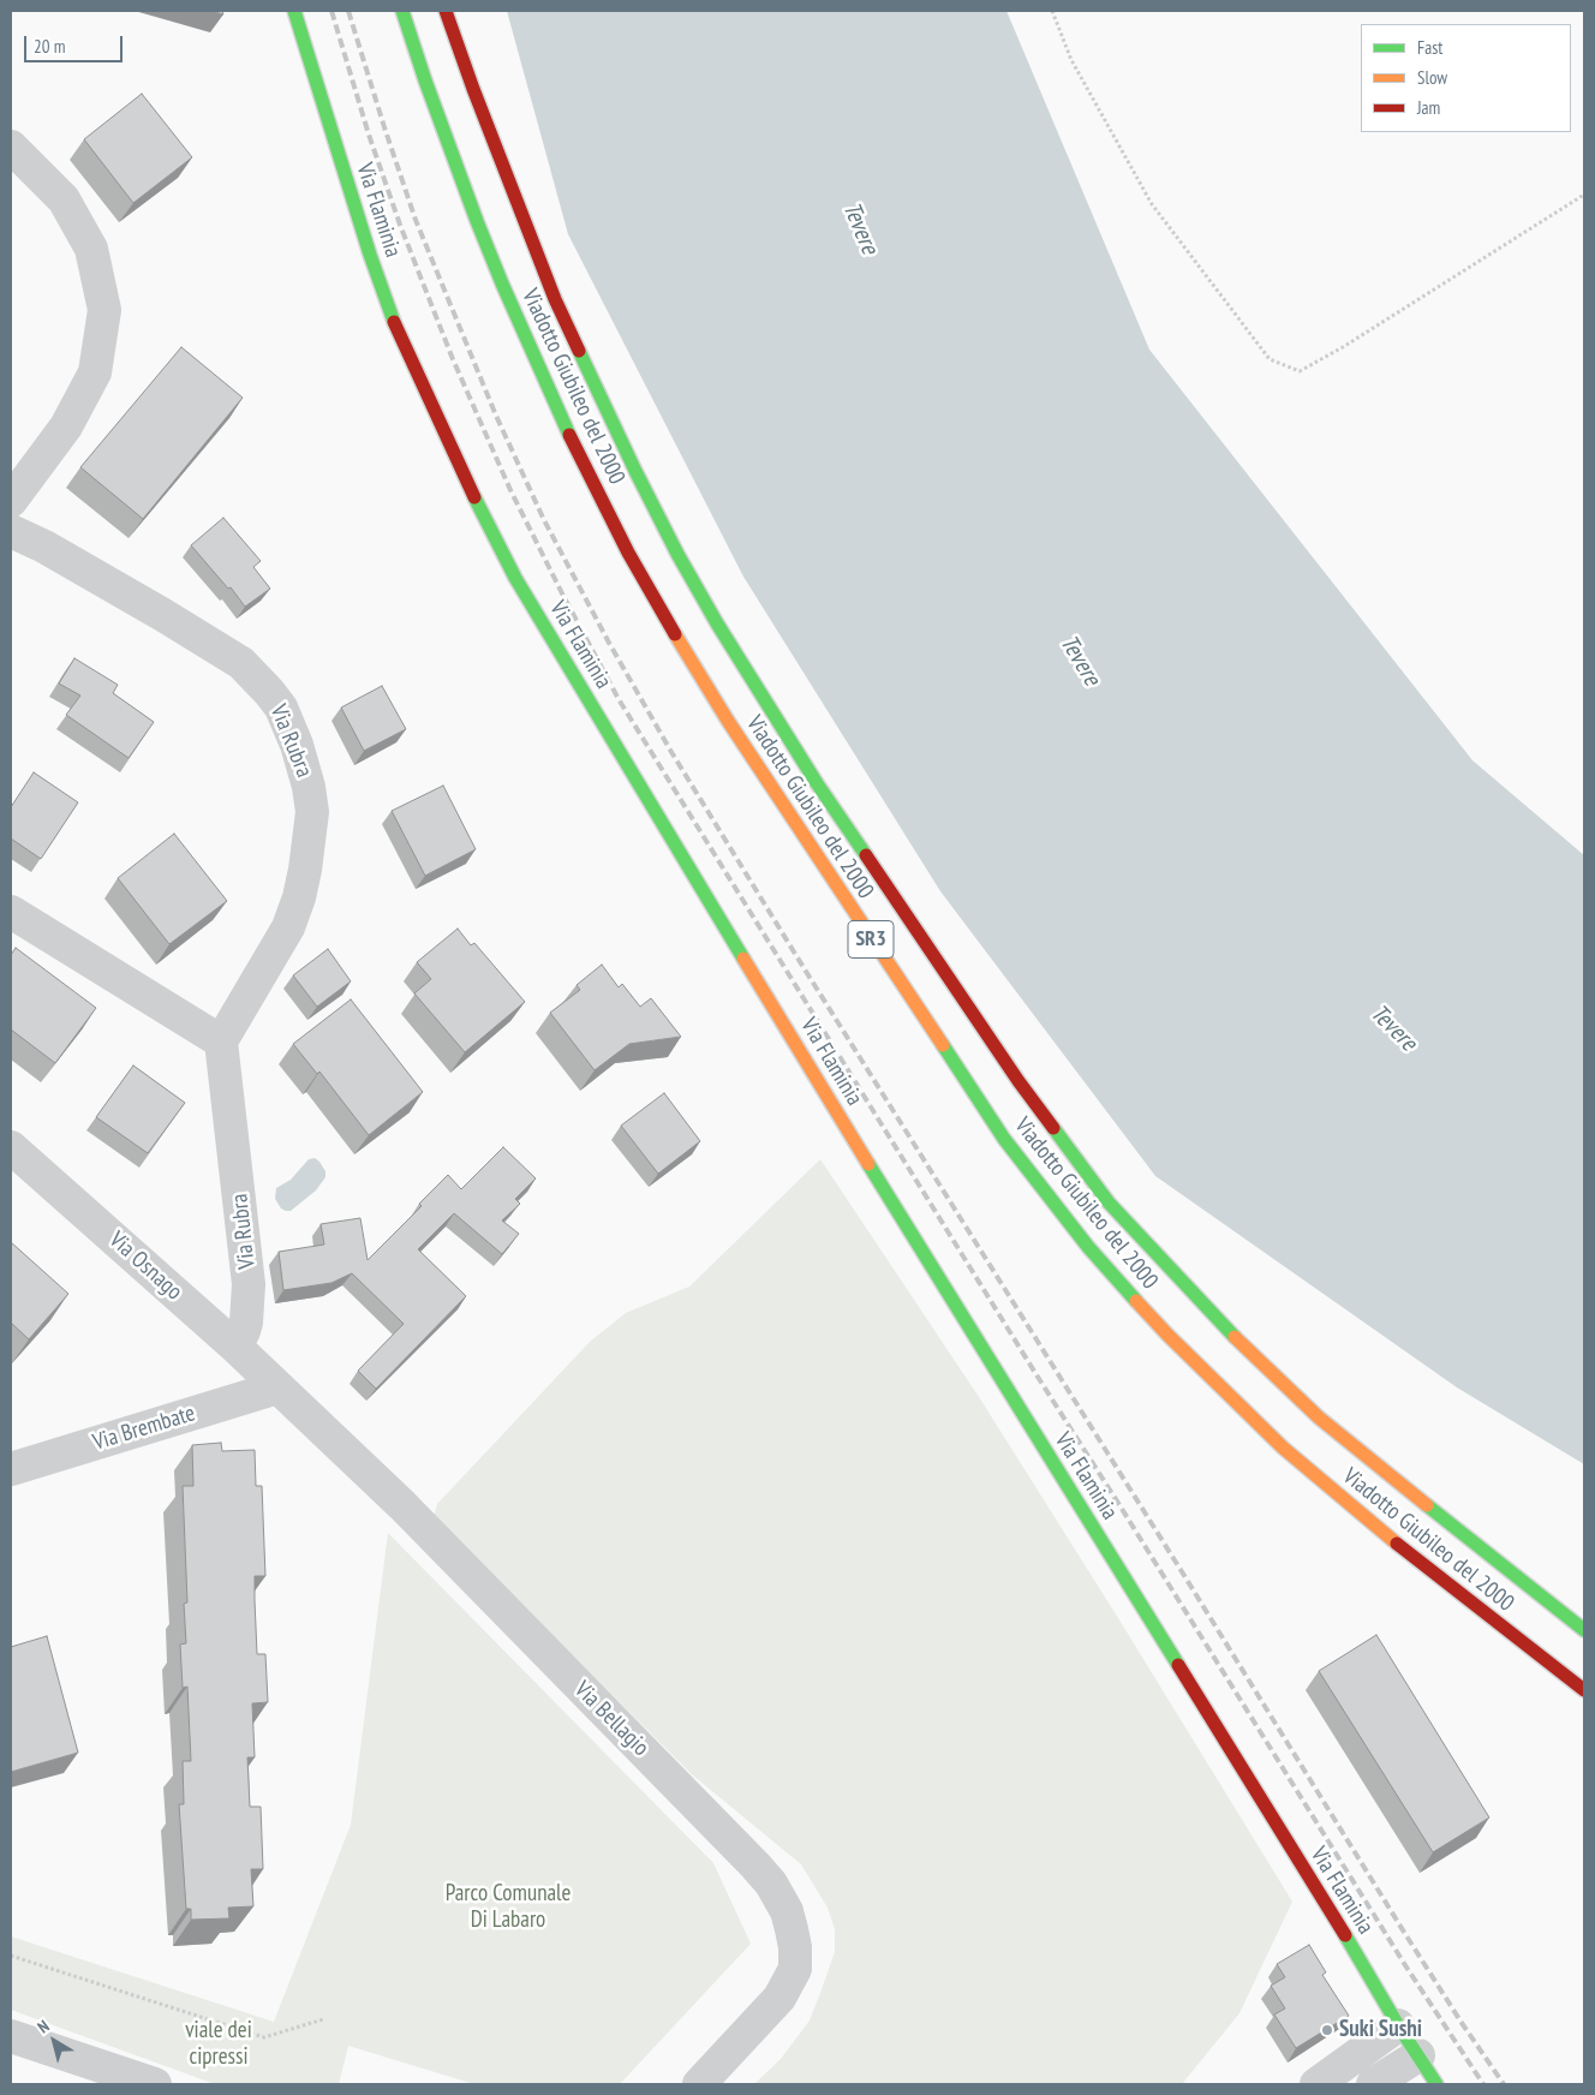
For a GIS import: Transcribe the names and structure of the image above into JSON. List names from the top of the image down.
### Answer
{
  "streets": {
    "main road": ["Via Flaminia", "Viadotto Giubileo del 2000", "SR3"],
    "street": [
      "Via Rubra",
      "Via Osnago",
      "Via Brembate",
      "Via Bellagio"
    ]
  },
  "crossings": [
    ["Via Rubra", "Via Osnago"],
    ["Via Osnago", "Via Brembate"],
    ["Via Osnago", "Via Bellagio"],
    ["Via Brembate", "Via Bellagio"]
  ],
  "water": ["Tevere"],
  "parks": ["Parco Comunale Di Labaro", "viale dei cipressi"],
  "places": ["Suki Sushi"],
  "legend": ["Fast", "Slow", "Jam"],
  "scale_bar": "20 m",
  "north": "top left"
}
